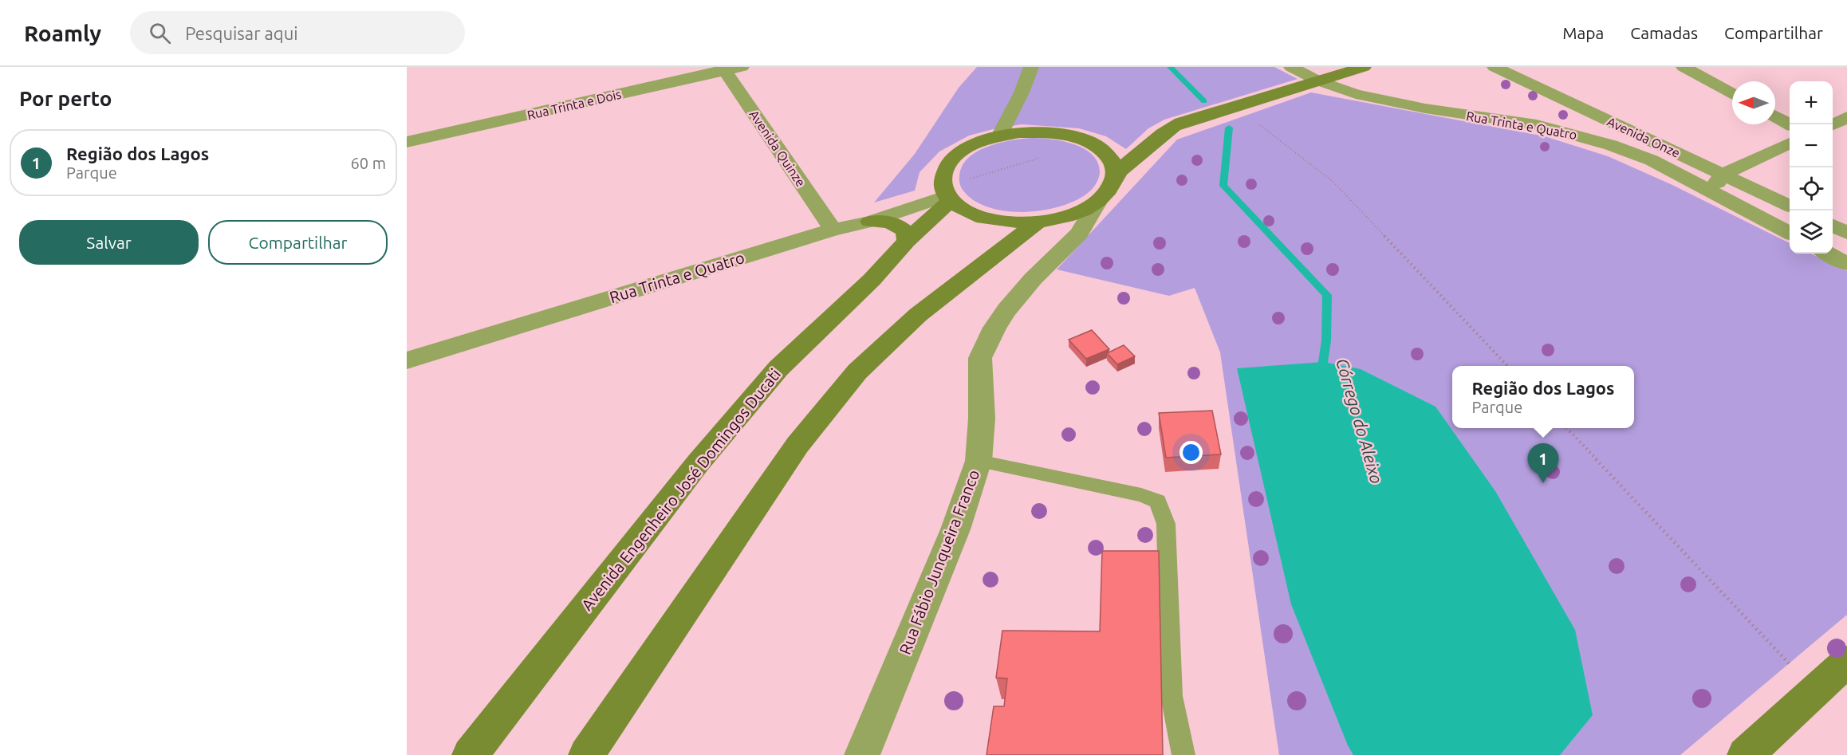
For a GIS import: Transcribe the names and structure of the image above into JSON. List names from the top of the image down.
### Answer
{
  "streets": {
    "main road": ["Avenida Engenheiro José Domingos Ducati"],
    "street": [
      "Rua Trinta e Dois",
      "Rua Trinta e Quatro",
      "Avenida Onze",
      "Avenida Quinze",
      "Rua Fábio Junqueira Franco"
    ]
  },
  "crossings": [
    ["Rua Trinta e Dois", "Avenida Quinze"],
    ["Rua Trinta e Quatro", "Avenida Quinze"],
    ["Rua Trinta e Quatro", "Avenida Engenheiro José Domingos Ducati"]
  ],
  "water": ["Córrego do Aleixo"],
  "north": "left",
  "page": {
    "header": "Roamly",
    "search": "Pesquisar aqui",
    "nav": ["Mapa", "Camadas", "Compartilhar"],
    "heading": "Por perto",
    "map_buttons": ["+", "−"],
    "list": [
      {
        "mark": "1",
        "name": "Região dos Lagos",
        "note": "Parque",
        "value": "60 m"
      }
    ],
    "buttons": ["Salvar", "Compartilhar"],
    "popup": ["Região dos Lagos", "Parque"],
    "pins": "1"
  }
}
